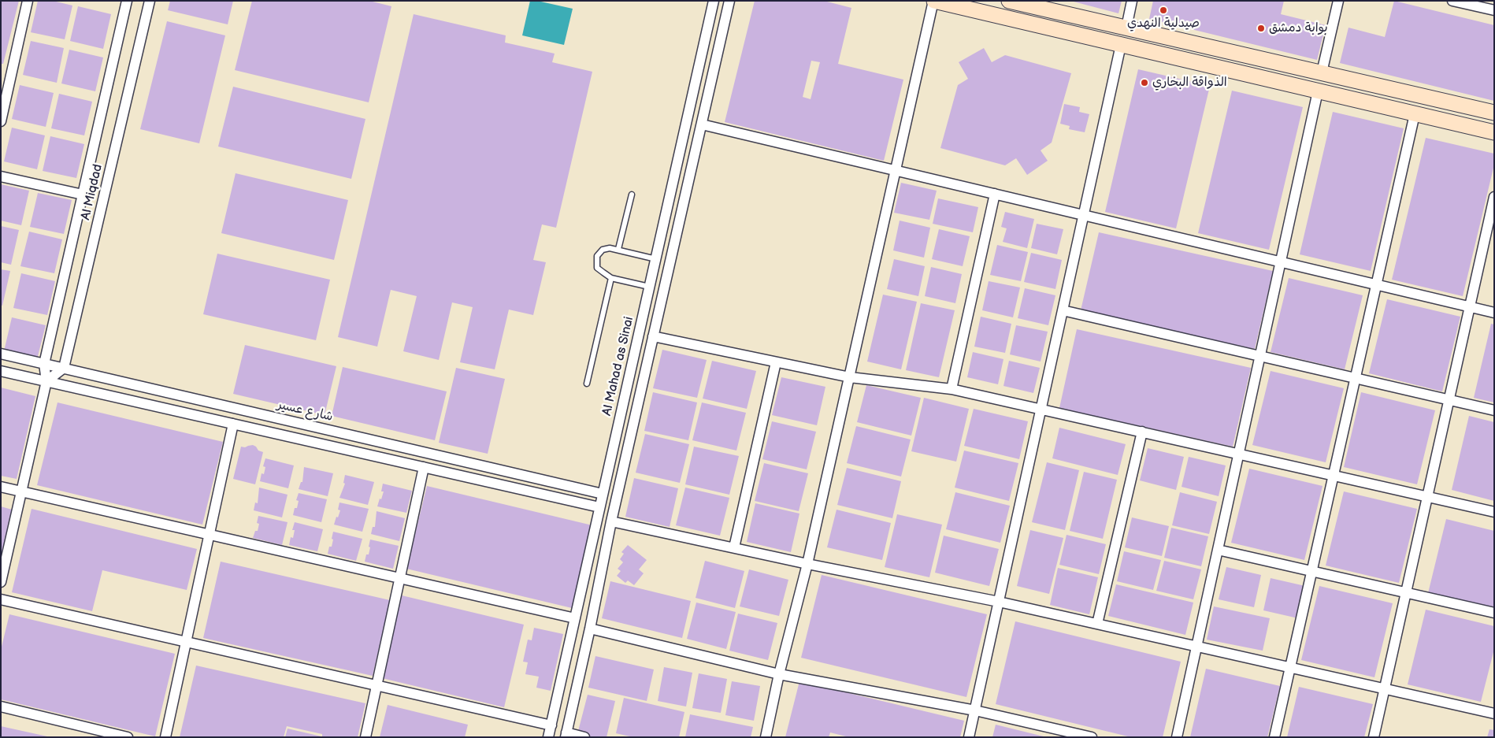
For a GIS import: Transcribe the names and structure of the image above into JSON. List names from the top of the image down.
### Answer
{
  "streets": {
    "street": ["Al Miqdad", "Al Mahad as Sinai", "شارع عسير"]
  },
  "crossings": [
    ["Al Miqdad", "شارع عسير"],
    ["Al Mahad as Sinai", "شارع عسير"]
  ],
  "places": ["صيدلية النهدي", "بوابة دمشق", "الذواقة البخاري"]
}
